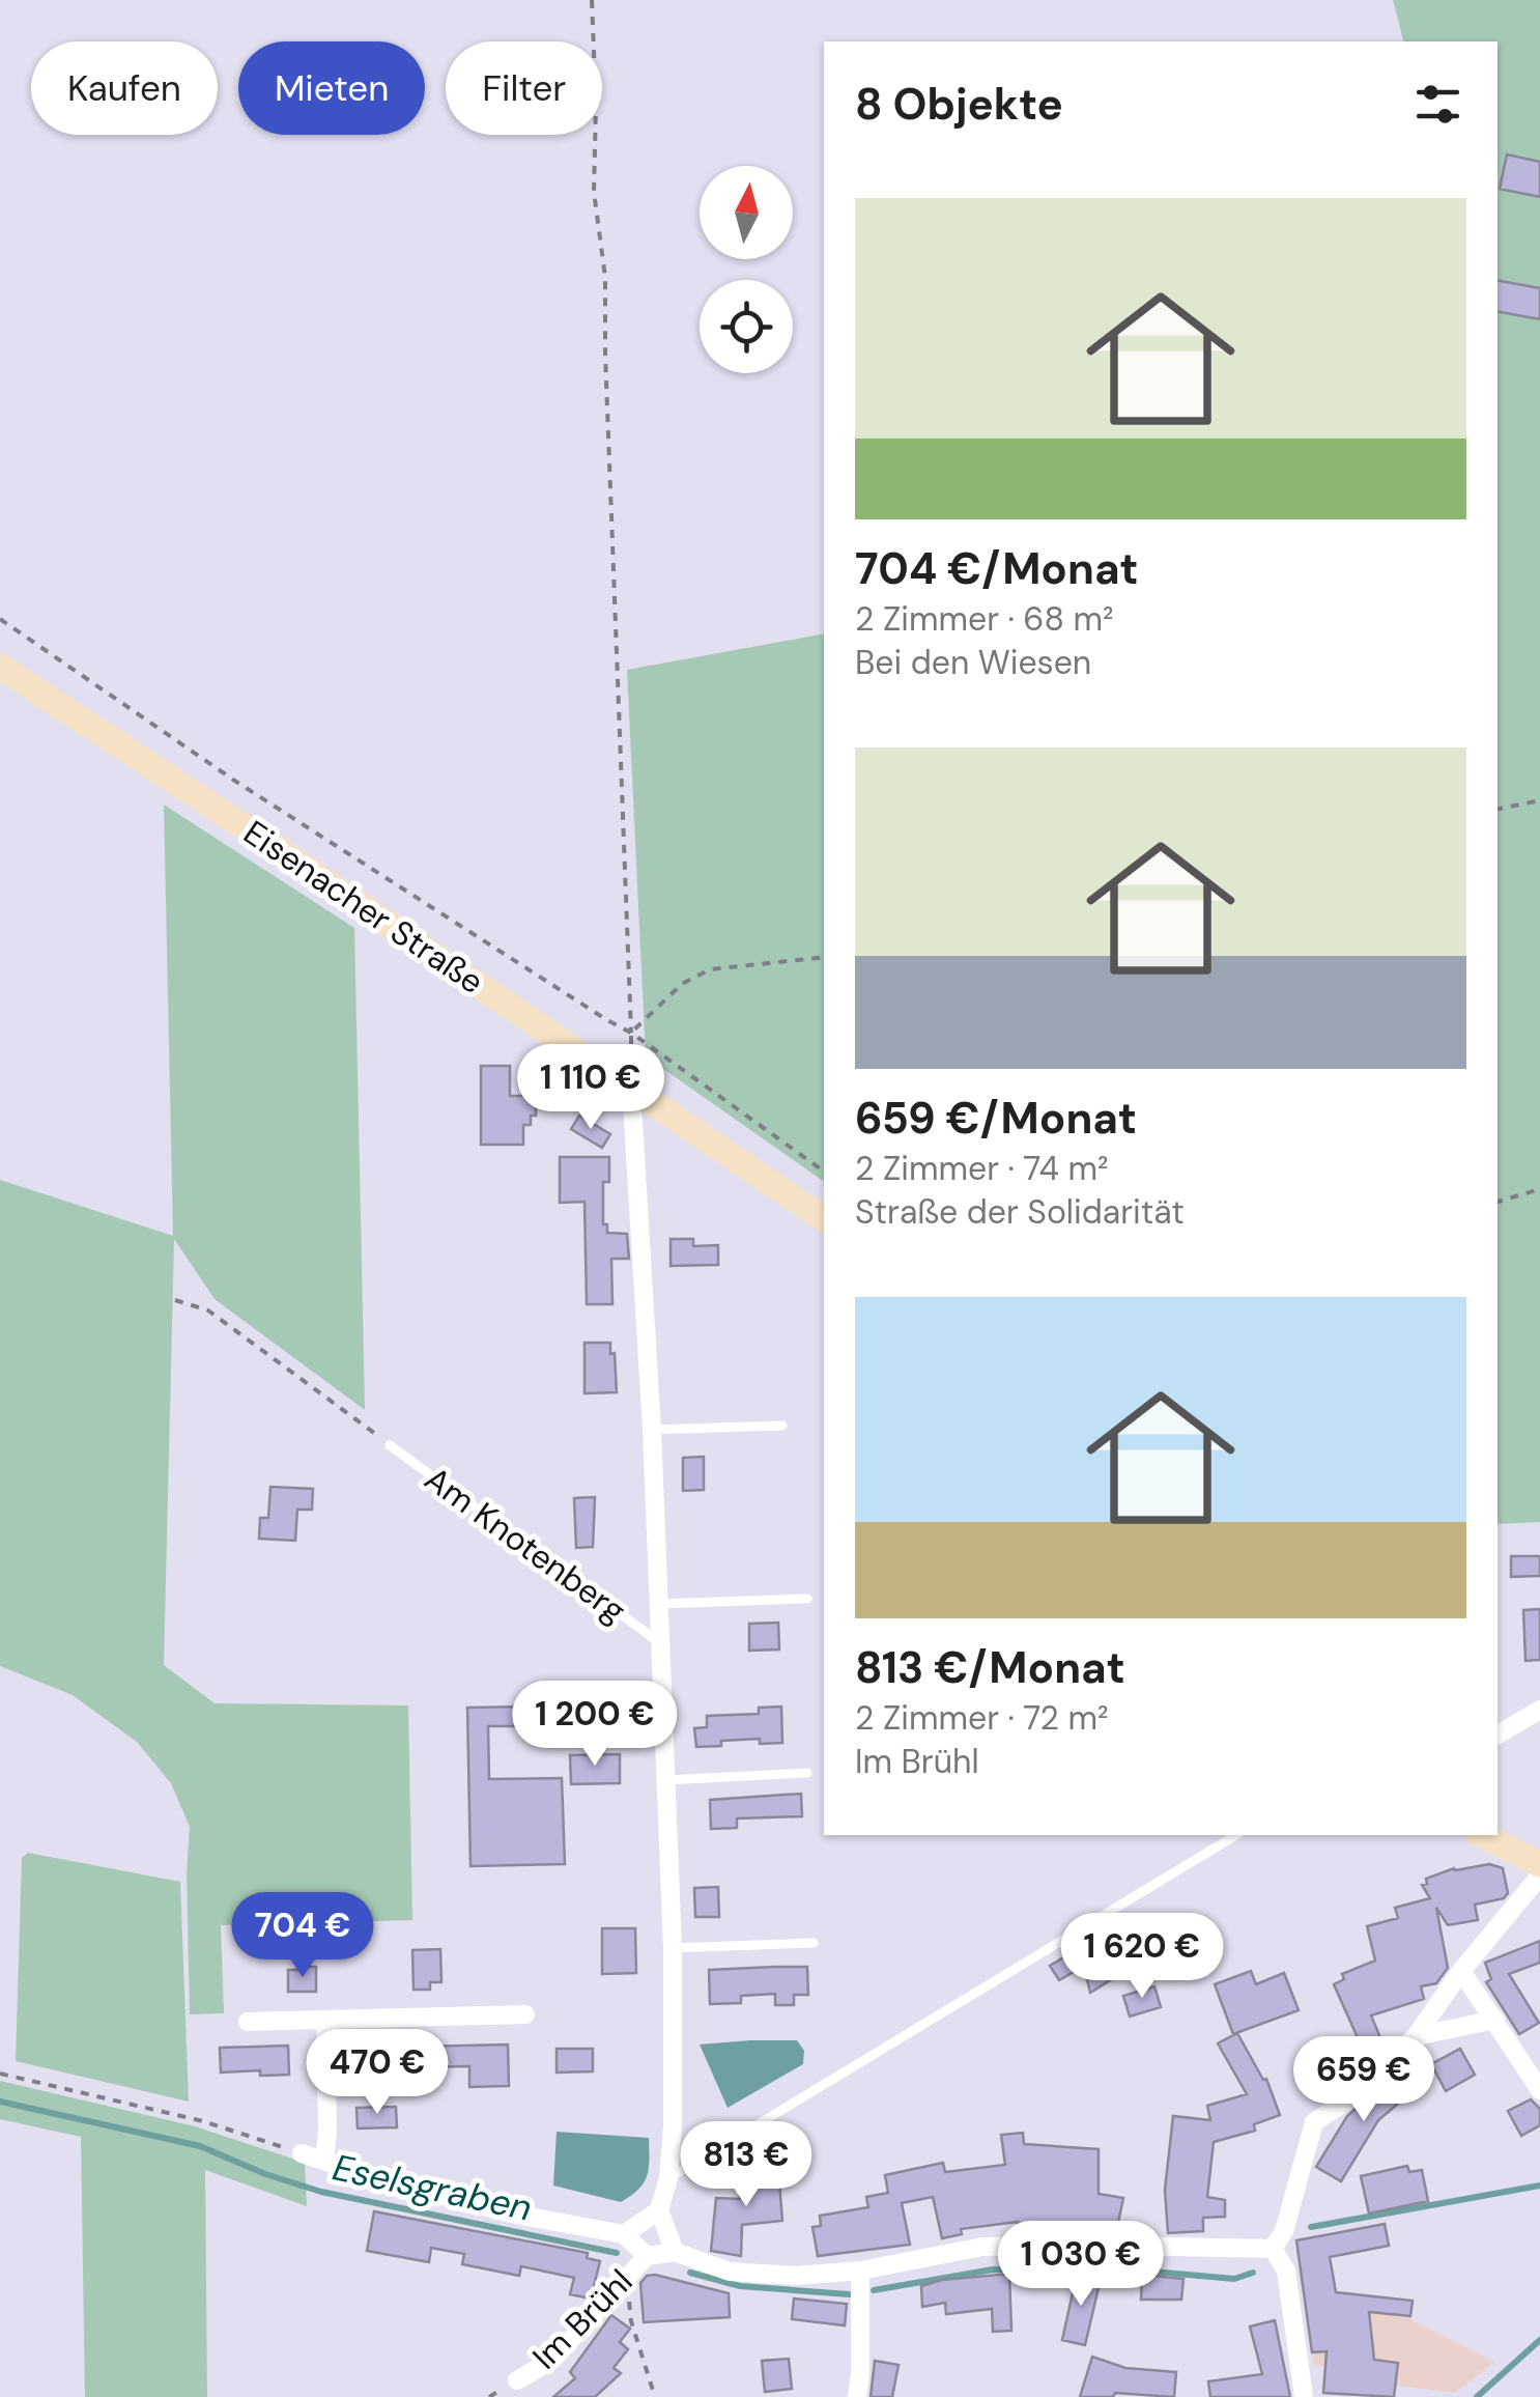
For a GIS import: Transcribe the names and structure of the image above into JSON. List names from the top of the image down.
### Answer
{
  "streets": {
    "main road": ["Eisenacher Straße"],
    "street": ["Am Knotenberg", "Im Brühl"]
  },
  "crossings": [
    ["Eisenacher Straße", "Am Knotenberg"],
    ["Am Knotenberg", "Im Brühl"]
  ],
  "water": ["Eselsgraben"],
  "north": "top",
  "page": {
    "chip": ["Kaufen", "Mieten", "Filter"],
    "heading": "8 Objekte",
    "list": [
      {
        "name": "704 €/Monat",
        "note": "2 Zimmer · 68 m² · Bei den Wiesen"
      },
      {
        "name": "659 €/Monat",
        "note": "2 Zimmer · 74 m² · Straße der Solidarität"
      },
      {
        "name": "813 €/Monat",
        "note": "2 Zimmer · 72 m² · Im Brühl"
      }
    ],
    "price": [
      "1 110 €",
      "1 200 €",
      "704 €",
      "1 620 €",
      "470 €",
      "659 €",
      "813 €",
      "1 030 €"
    ]
  }
}
